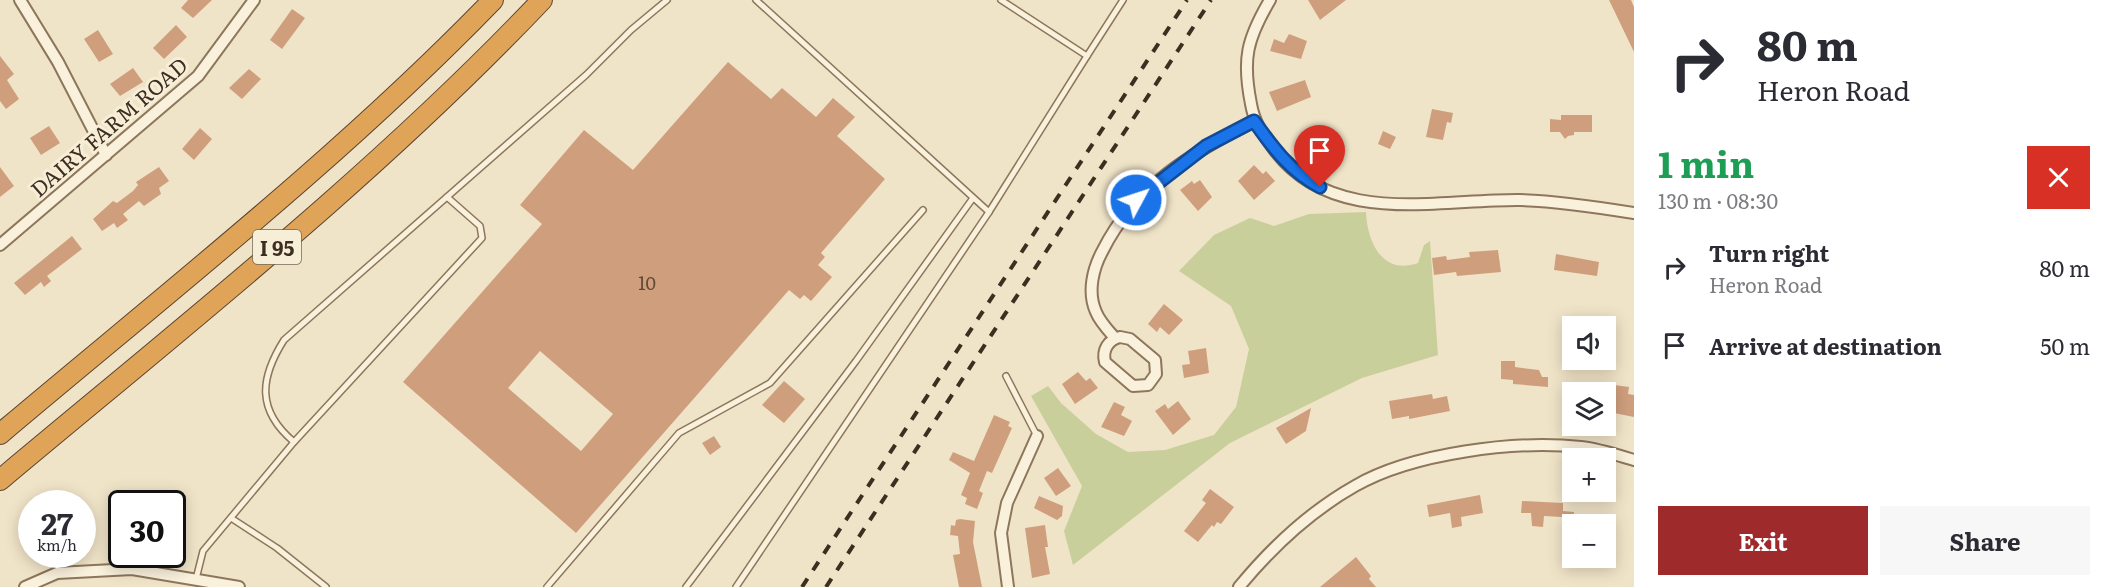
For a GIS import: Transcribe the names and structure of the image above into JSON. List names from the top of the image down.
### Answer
{
  "streets": {
    "highway": ["I 95"],
    "street": ["DAIRY FARM ROAD"]
  },
  "house_numbers": ["10"],
  "page": {
    "turn": ["80 m", "Heron Road"],
    "heading": ["1 min", "130 m · 08:30"],
    "list": [
      {
        "name": "Turn right",
        "note": "Heron Road",
        "value": "80 m"
      },
      {
        "name": "Arrive at destination",
        "value": "50 m"
      }
    ],
    "map_buttons": ["+", "−"],
    "speed": "27 km/h",
    "limit": "30",
    "buttons": ["Exit", "Share"]
  }
}
